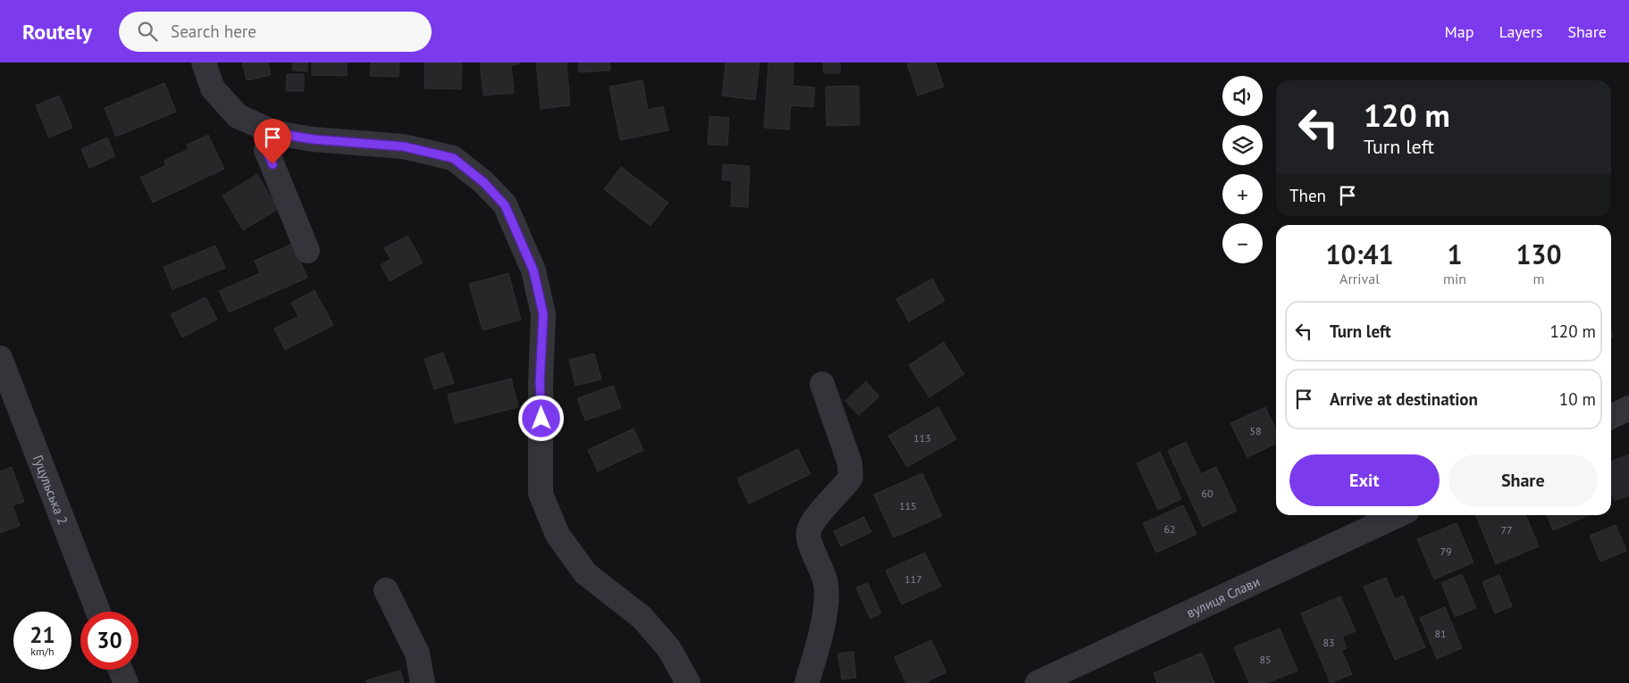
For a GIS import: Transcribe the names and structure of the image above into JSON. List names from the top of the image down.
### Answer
{
  "streets": {
    "street": ["Гуцульська 2", "вулиця Слави"]
  },
  "house_numbers": [
    "58",
    "113",
    "60",
    "115",
    "62",
    "77",
    "79",
    "117",
    "81",
    "83",
    "85"
  ],
  "page": {
    "header": "Routely",
    "search": "Search here",
    "nav": ["Map", "Layers", "Share"],
    "map_buttons": ["+", "−"],
    "turn": ["120 m", "Turn left"],
    "then": "Then",
    "eta": [
      "10:41",
      "Arrival",
      "1",
      "min",
      "130",
      "m"
    ],
    "list": [
      {
        "name": "Turn left",
        "value": "120 m"
      },
      {
        "name": "Arrive at destination",
        "value": "10 m"
      }
    ],
    "buttons": ["Exit", "Share"],
    "speed": "21 km/h",
    "limit": "30"
  }
}
